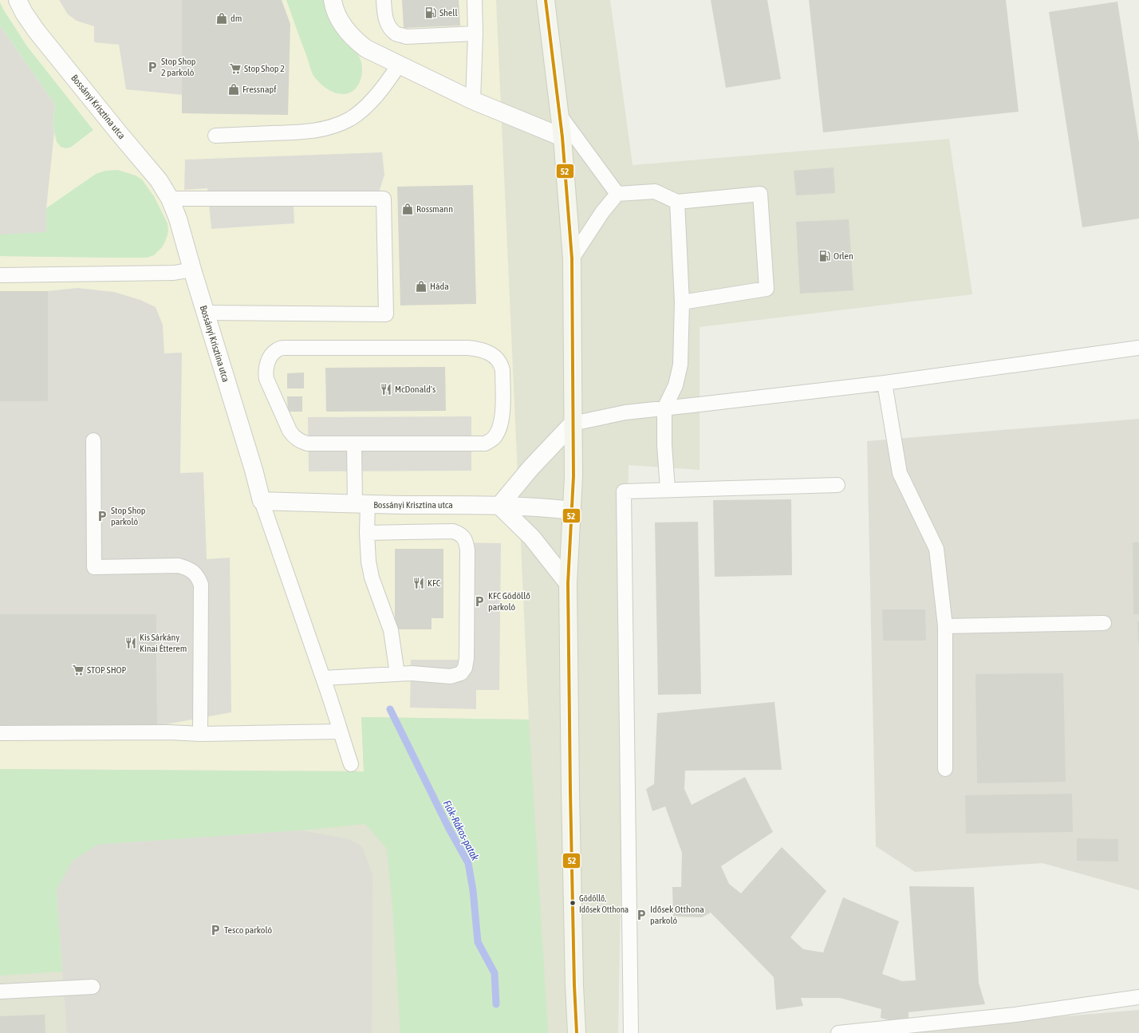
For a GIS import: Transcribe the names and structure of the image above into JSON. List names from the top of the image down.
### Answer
{
  "streets": {
    "street": ["Bossányi Krisztina utca"]
  },
  "water": ["Fiók-Rákos-patak"],
  "places": {
    "fuel station": ["Shell", "Orlen"],
    "shop": [
      "dm",
      "Fressnapf",
      "Rossmann",
      "Háda"
    ],
    "parking": [
      "Stop Shop 2 parkoló",
      "Stop Shop parkoló",
      "KFC Gödöllő parkoló",
      "Idősek Otthona parkoló",
      "Tesco parkoló"
    ],
    "supermarket": ["Stop Shop 2", "STOP SHOP"],
    "restaurant": ["McDonald's", "KFC", "Kis Sárkány Kínai Étterem"],
    "other": ["Gödöllő, Idősek Otthona"]
  },
  "lines": ["transit line 52"]
}
